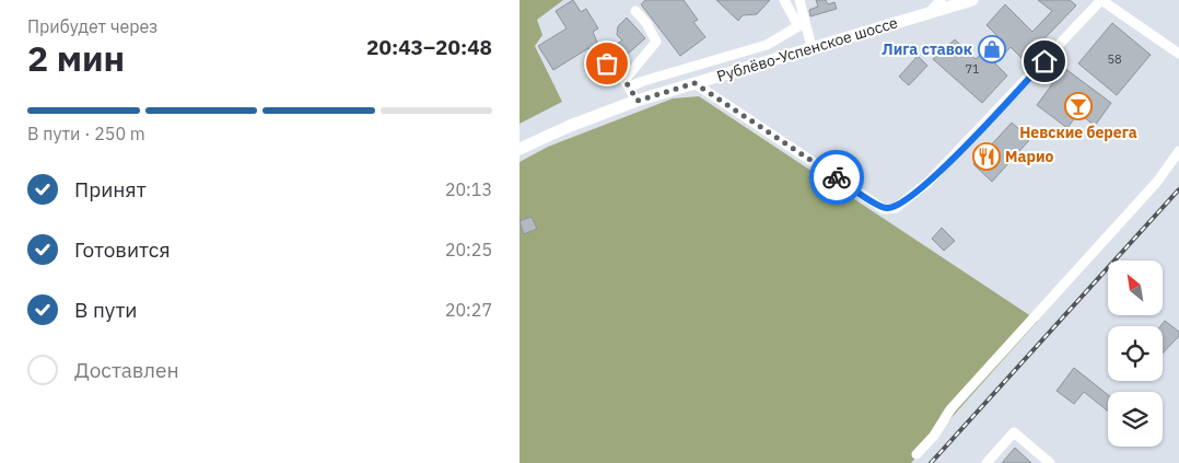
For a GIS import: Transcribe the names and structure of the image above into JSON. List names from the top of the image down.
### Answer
{
  "streets": {
    "main road": ["Рублёво-Успенское шоссе"]
  },
  "places": {
    "shop": ["Лига ставок"],
    "bar": ["Невские берега"],
    "restaurant": ["Марио"]
  },
  "house_numbers": ["58", "71"],
  "north": "top left",
  "page": {
    "heading": ["2 мин", "Прибудет через", "20:43–20:48"],
    "bar": "В пути · 250 m",
    "list": [
      ["Принят", "20:13"],
      ["Готовится", "20:25"],
      ["В пути", "20:27"],
      "Доставлен"
    ]
  }
}
